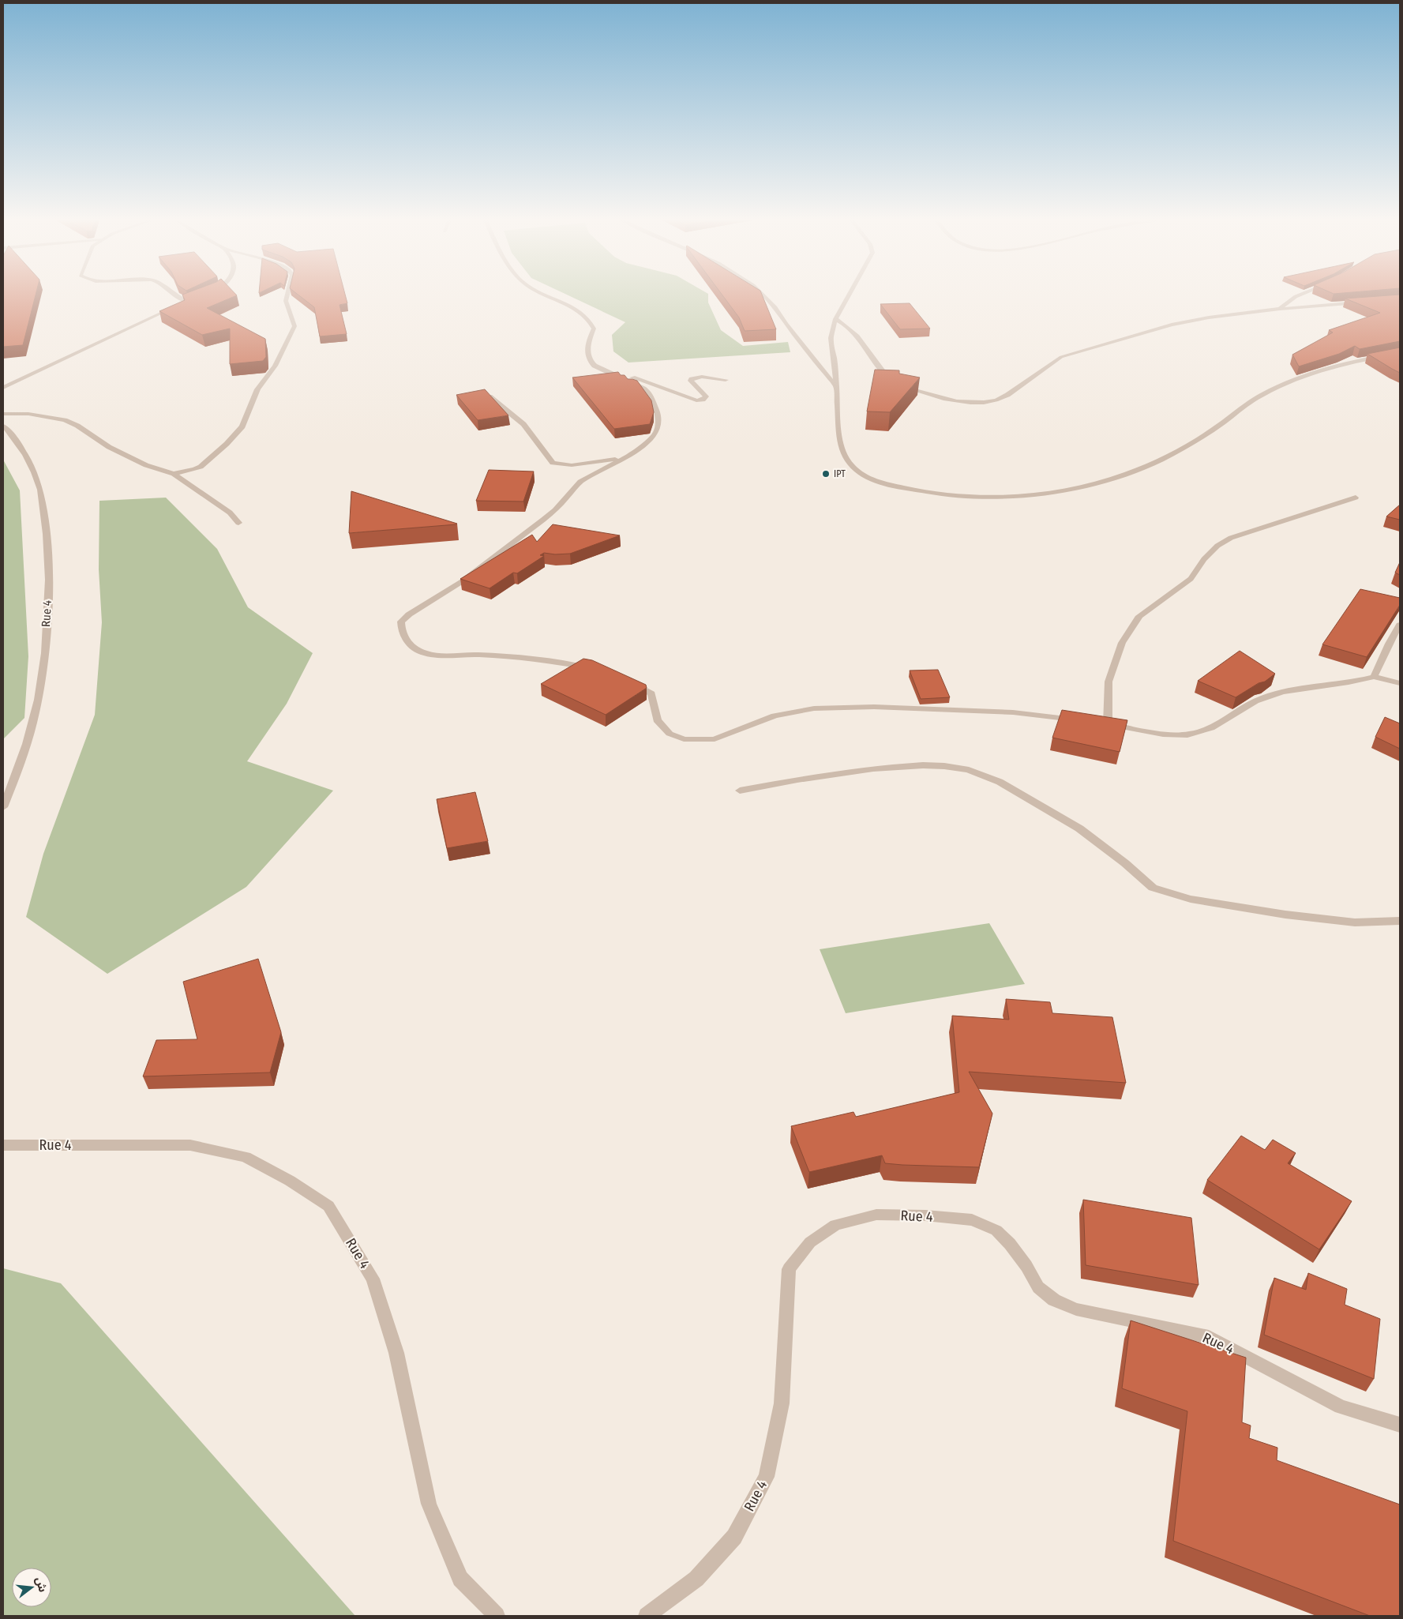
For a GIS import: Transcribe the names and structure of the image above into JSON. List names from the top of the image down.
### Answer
{
  "streets": {
    "street": ["Rue 4"]
  },
  "places": ["IPT"],
  "north": "right"
}
